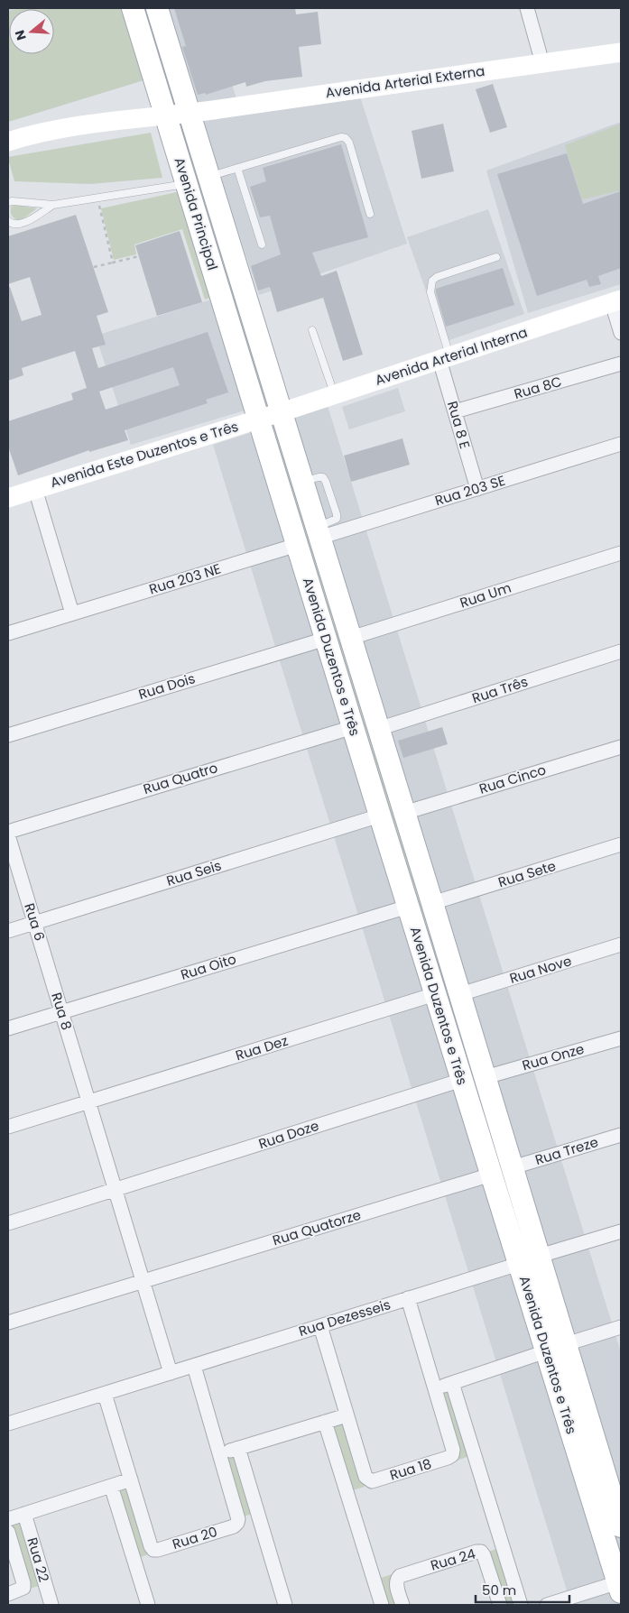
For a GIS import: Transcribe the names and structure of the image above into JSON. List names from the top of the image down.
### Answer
{
  "streets": {
    "main road": [
      "Avenida Arterial Externa",
      "Avenida Principal",
      "Avenida Arterial Interna",
      "Avenida Este Duzentos e Três",
      "Avenida Duzentos e Três"
    ],
    "street": [
      "Rua 8C",
      "Rua 8 E",
      "Rua 203 SE",
      "Rua 203 NE",
      "Rua Um",
      "Rua Dois",
      "Rua Três",
      "Rua Quatro",
      "Rua Cinco",
      "Rua Seis",
      "Rua Sete",
      "Rua 6",
      "Rua Oito",
      "Rua Nove",
      "Rua 8",
      "Rua Dez",
      "Rua Onze",
      "Rua Doze",
      "Rua Treze",
      "Rua Quatorze",
      "Rua Dezesseis",
      "Rua 18",
      "Rua 20",
      "Rua 22",
      "Rua 24"
    ]
  },
  "crossings": [
    ["Avenida Arterial Externa", "Avenida Principal"],
    ["Avenida Principal", "Avenida Arterial Interna"],
    ["Avenida Principal", "Avenida Este Duzentos e Três"],
    ["Avenida Principal", "Avenida Duzentos e Três"],
    ["Avenida Arterial Interna", "Rua 8 E"],
    ["Avenida Arterial Interna", "Avenida Este Duzentos e Três"],
    ["Avenida Arterial Interna", "Avenida Duzentos e Três"],
    ["Rua 8C", "Rua 8 E"],
    ["Rua 8 E", "Rua 203 SE"],
    ["Avenida Este Duzentos e Três", "Avenida Duzentos e Três"],
    ["Rua 203 SE", "Avenida Duzentos e Três"],
    ["Rua 203 NE", "Avenida Duzentos e Três"],
    ["Rua Um", "Avenida Duzentos e Três"],
    ["Avenida Duzentos e Três", "Rua Dois"],
    ["Avenida Duzentos e Três", "Rua Três"],
    ["Avenida Duzentos e Três", "Rua Quatro"],
    ["Avenida Duzentos e Três", "Rua Cinco"],
    ["Avenida Duzentos e Três", "Rua Seis"],
    ["Avenida Duzentos e Três", "Rua Sete"],
    ["Avenida Duzentos e Três", "Rua Oito"],
    ["Avenida Duzentos e Três", "Rua Nove"],
    ["Avenida Duzentos e Três", "Rua Dez"],
    ["Avenida Duzentos e Três", "Rua Onze"],
    ["Avenida Duzentos e Três", "Rua Doze"],
    ["Avenida Duzentos e Três", "Rua Treze"],
    ["Avenida Duzentos e Três", "Rua Quatorze"],
    ["Avenida Duzentos e Três", "Rua Dezesseis"],
    ["Rua Seis", "Rua 6"],
    ["Rua 6", "Rua 8"],
    ["Rua Oito", "Rua 8"],
    ["Rua 8", "Rua Dez"],
    ["Rua Dezesseis", "Rua 18"],
    ["Rua Dezesseis", "Rua 20"]
  ],
  "scale_bar": "50 m",
  "north": "left"
}
